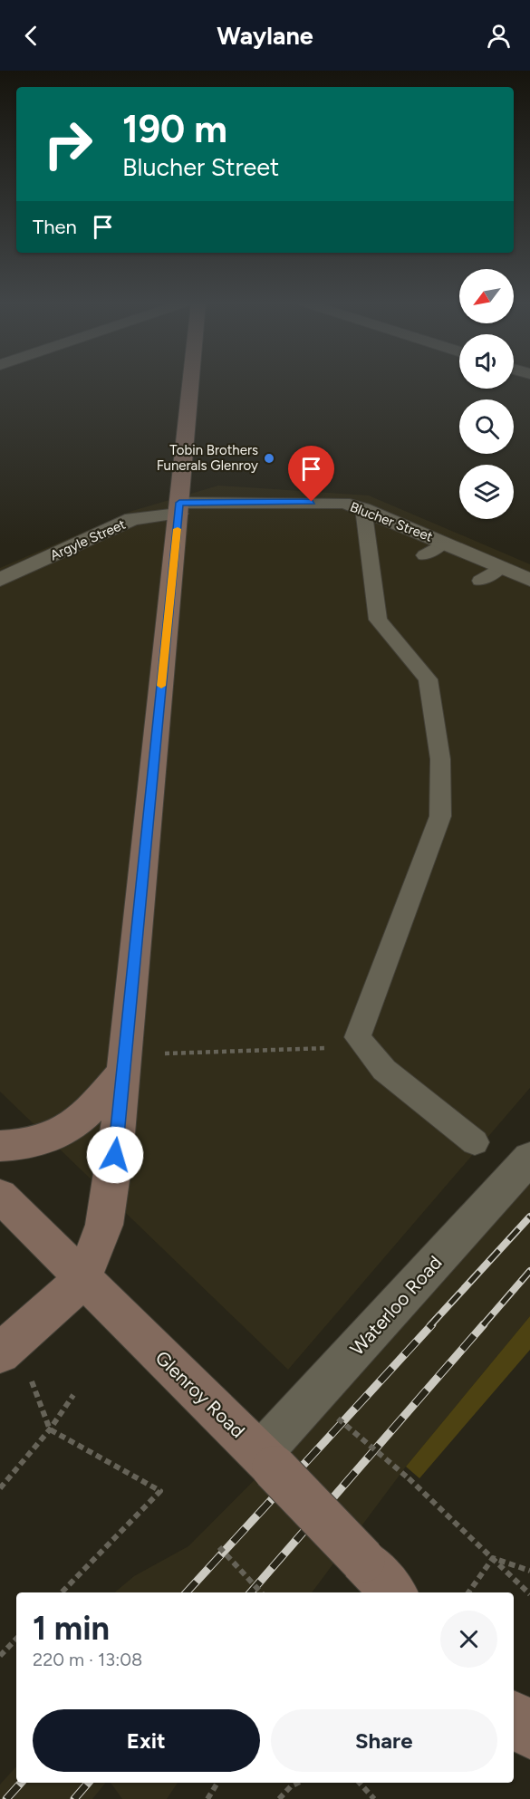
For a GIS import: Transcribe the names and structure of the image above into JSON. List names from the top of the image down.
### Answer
{
  "streets": {
    "main road": ["Glenroy Road"],
    "street": ["Blucher Street", "Argyle Street", "Waterloo Road"]
  },
  "crossings": [
    ["Blucher Street", "Argyle Street"],
    ["Waterloo Road", "Glenroy Road"]
  ],
  "places": ["Tobin Brothers Funerals Glenroy"],
  "north": "bottom left",
  "page": {
    "header": "Waylane",
    "turn": ["190 m", "Blucher Street"],
    "then": "Then",
    "heading": ["1 min", "220 m · 13:08"],
    "buttons": ["Exit", "Share"]
  }
}
